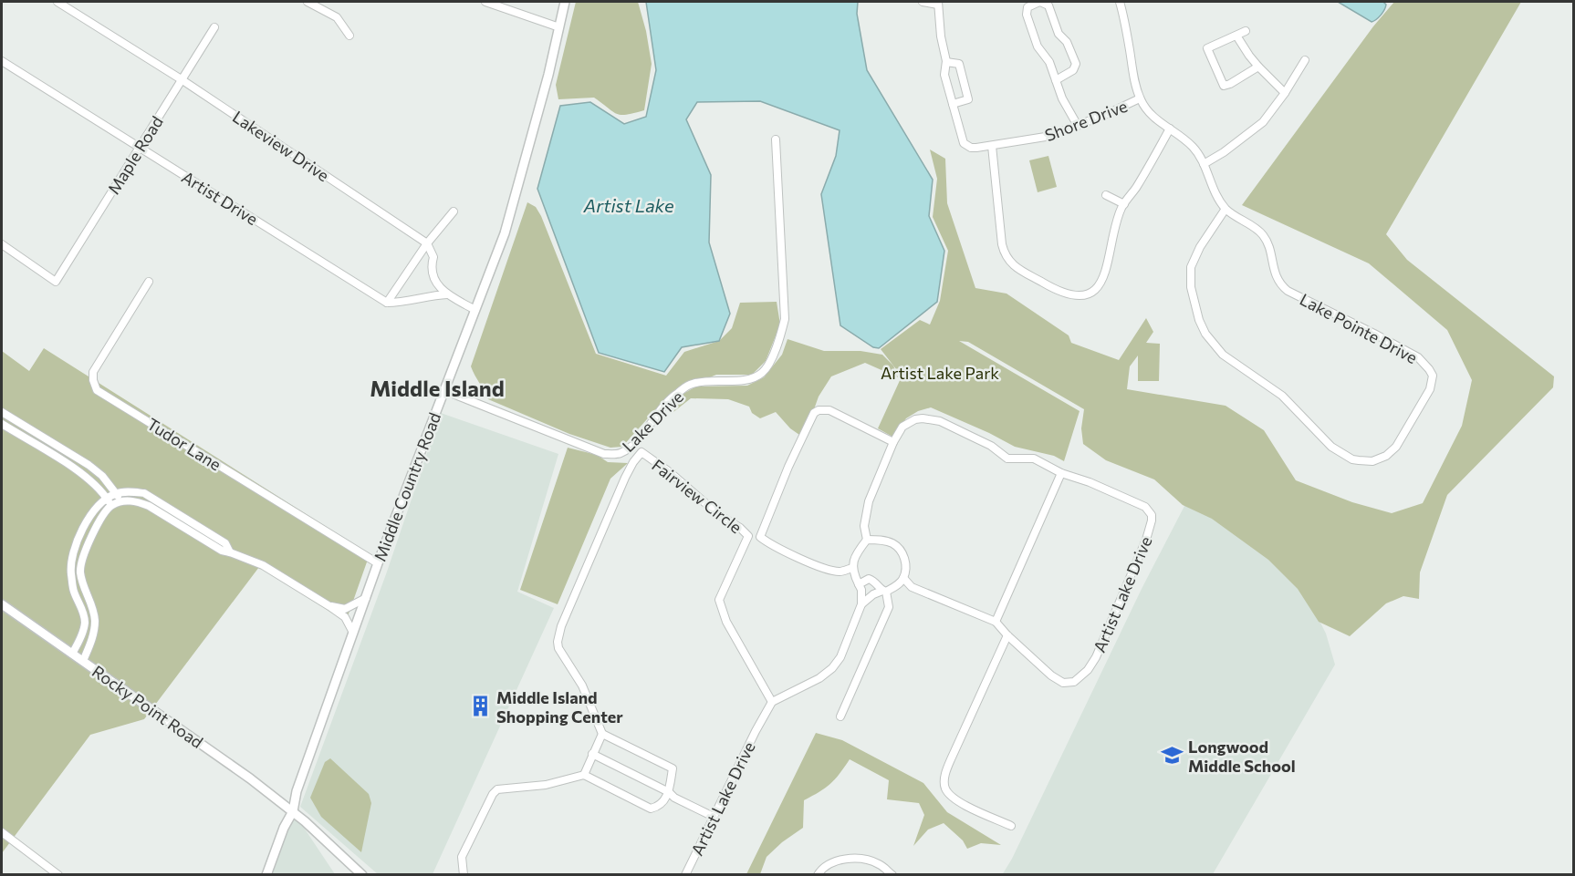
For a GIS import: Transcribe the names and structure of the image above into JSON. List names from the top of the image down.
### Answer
{
  "streets": {
    "main road": ["Middle Country Road", "Rocky Point Road"],
    "street": [
      "Shore Drive",
      "Lakeview Drive",
      "Maple Road",
      "Artist Drive",
      "Lake Pointe Drive",
      "Lake Drive",
      "Tudor Lane",
      "Fairview Circle",
      "Artist Lake Drive"
    ]
  },
  "crossings": [
    ["Shore Drive", "Lake Pointe Drive"],
    ["Lakeview Drive", "Maple Road"],
    ["Maple Road", "Artist Drive"],
    ["Lake Drive", "Middle Country Road"],
    ["Tudor Lane", "Middle Country Road"],
    ["Middle Country Road", "Rocky Point Road"],
    ["Fairview Circle", "Artist Lake Drive"]
  ],
  "districts": ["Middle Island"],
  "water": ["Artist Lake"],
  "parks": ["Artist Lake Park"],
  "places": {
    "building": ["Middle Island Shopping Center"],
    "school or university": ["Longwood Middle School"]
  }
}
